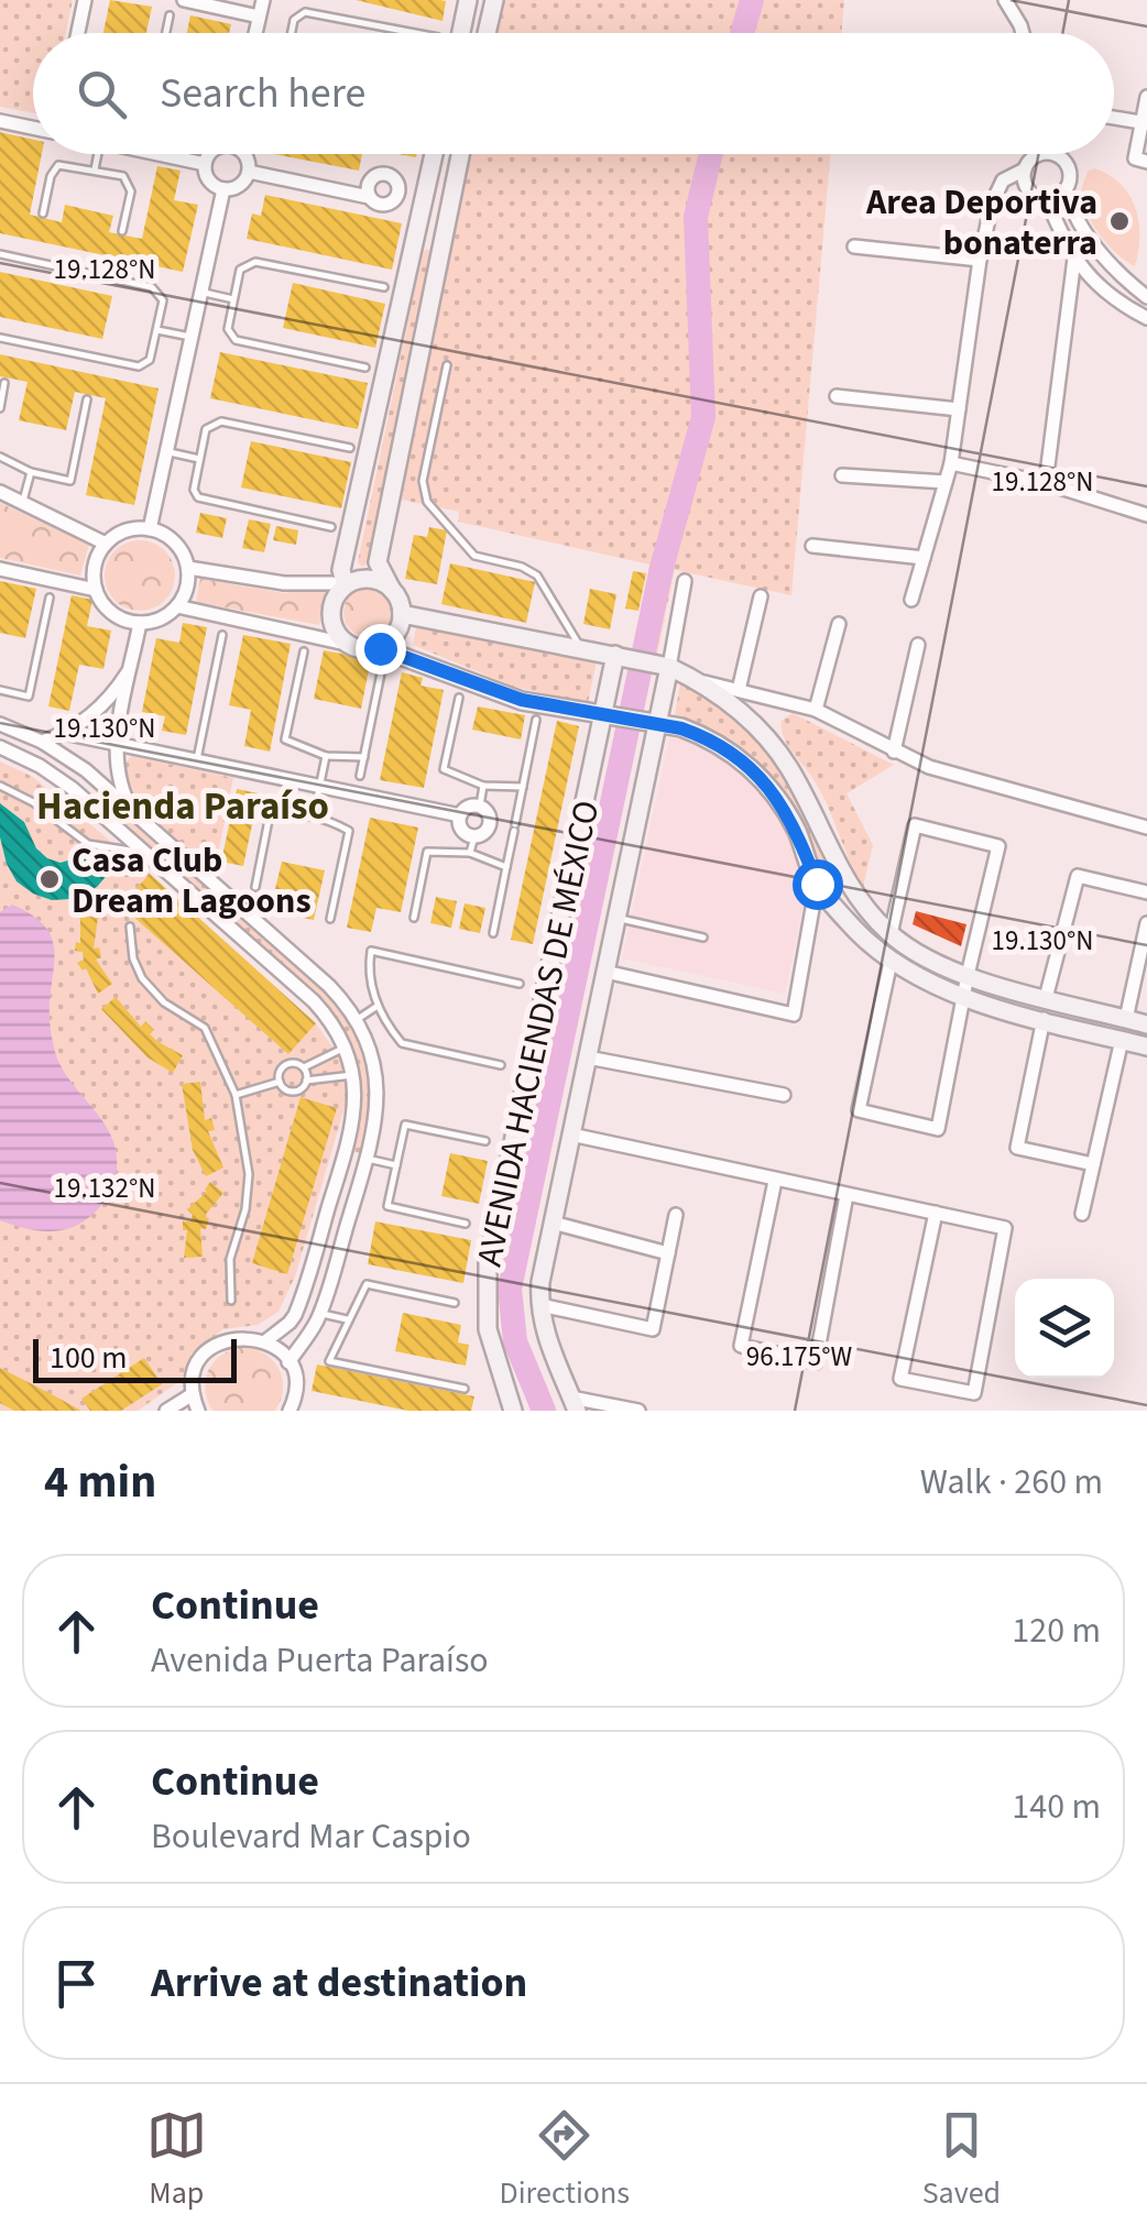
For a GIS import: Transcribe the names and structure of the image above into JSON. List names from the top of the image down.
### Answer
{
  "streets": {
    "street": ["AVENIDA HACIENDAS DE MÉXICO"]
  },
  "districts": ["Hacienda Paraíso"],
  "places": ["Area Deportiva bonaterra", "Casa Club Dream Lagoons"],
  "scale_bar": "100 m",
  "page": {
    "search": "Search here",
    "scale": "100 m",
    "heading": ["4 min", "Walk · 260 m"],
    "list": [
      ["Continue", "Avenida Puerta Paraíso", "120 m"],
      ["Continue", "Boulevard Mar Caspio", "140 m"],
      "Arrive at destination"
    ],
    "nav": ["Map", "Directions", "Saved"]
  },
  "coordinates": [
    "19.128°N",
    "19.130°N",
    "19.132°N",
    "96.175°W"
  ]
}
